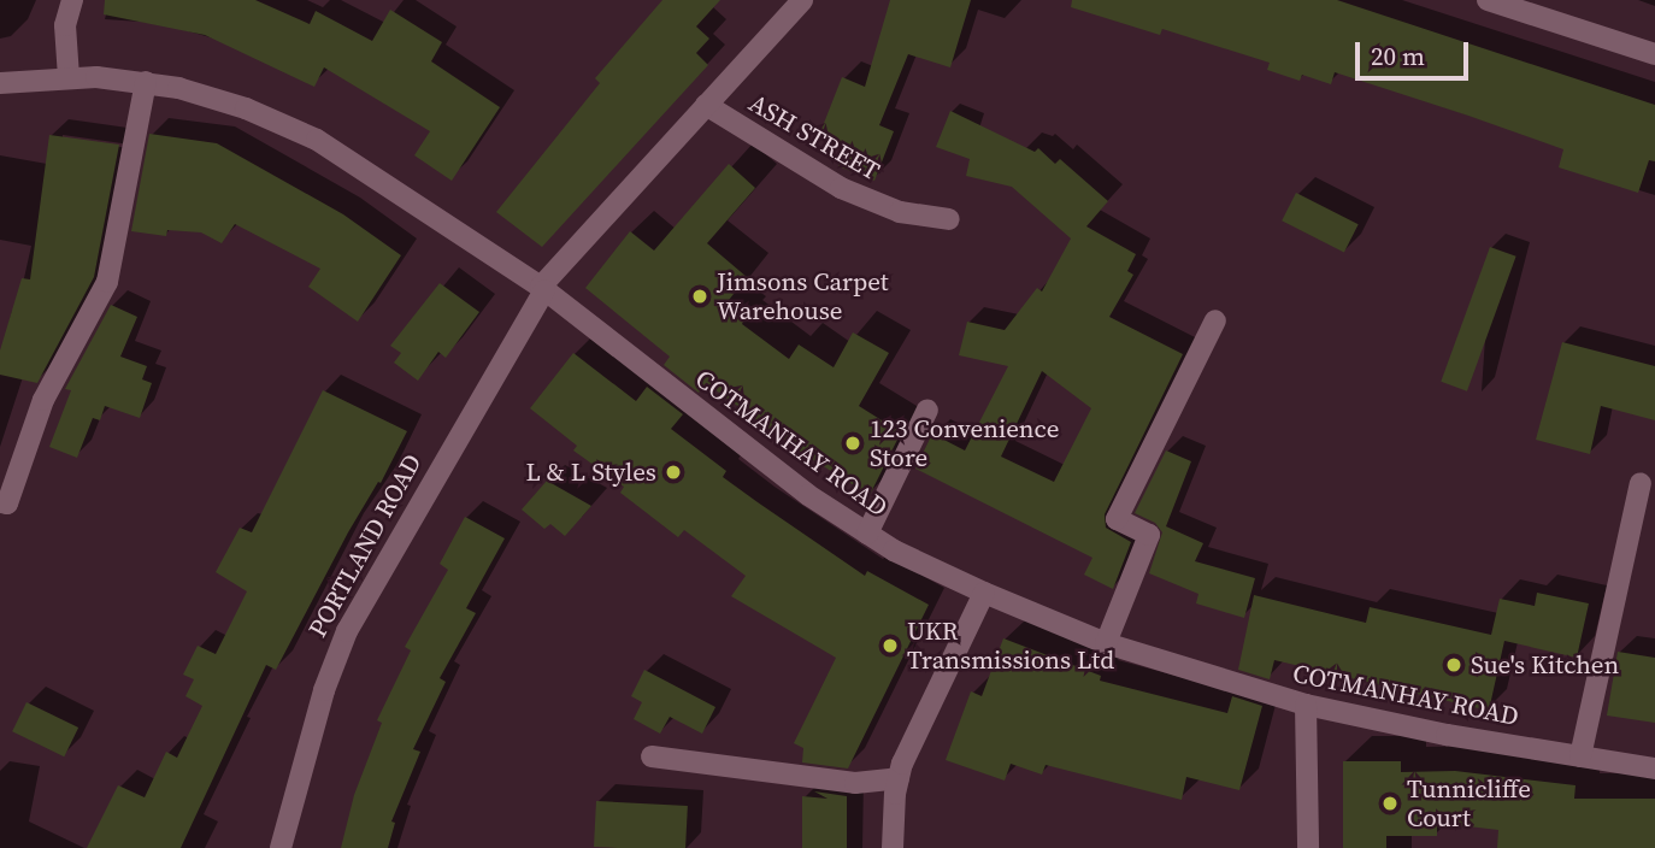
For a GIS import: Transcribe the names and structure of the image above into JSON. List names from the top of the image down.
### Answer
{
  "streets": {
    "street": ["ASH STREET", "COTMANHAY ROAD", "PORTLAND ROAD"]
  },
  "crossings": [
    ["ASH STREET", "COTMANHAY ROAD"],
    ["ASH STREET", "PORTLAND ROAD"],
    ["COTMANHAY ROAD", "PORTLAND ROAD"]
  ],
  "places": [
    "Jimsons Carpet Warehouse",
    "123 Convenience Store",
    "L & L Styles",
    "UKR Transmissions Ltd",
    "Sue's Kitchen",
    "Tunnicliffe Court"
  ],
  "scale_bar": "20 m"
}
